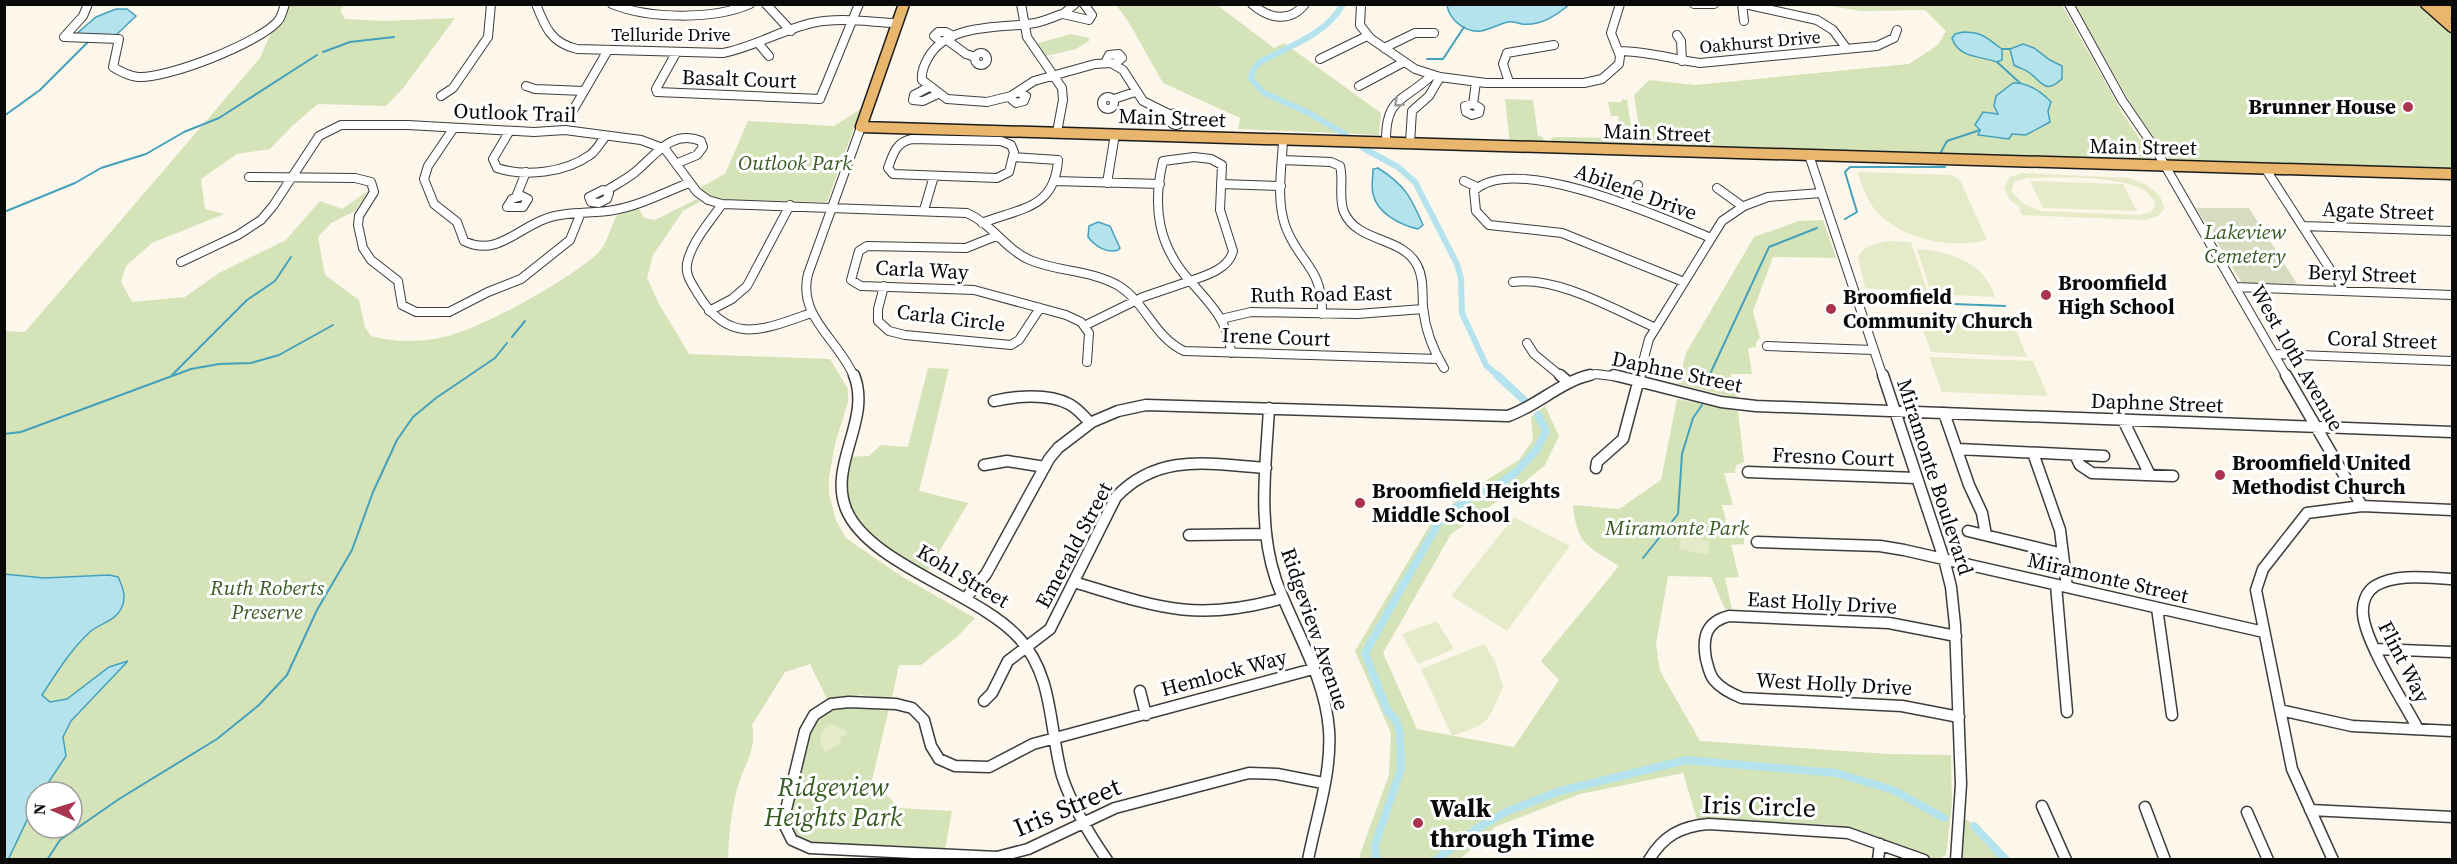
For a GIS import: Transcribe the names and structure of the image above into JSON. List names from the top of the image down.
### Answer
{
  "streets": {
    "main road": ["Main Street"],
    "street": [
      "Telluride Drive",
      "Oakhurst Drive",
      "Basalt Court",
      "Outlook Trail",
      "Abilene Drive",
      "Agate Street",
      "Carla Way",
      "Beryl Street",
      "Ruth Road East",
      "Carla Circle",
      "Irene Court",
      "Coral Street",
      "West 10th Avenue",
      "Daphne Street",
      "Fresno Court",
      "Miramonte Boulevard",
      "Emerald Street",
      "Kohl Street",
      "Miramonte Street",
      "East Holly Drive",
      "Ridgeview Avenue",
      "Flint Way",
      "Hemlock Way",
      "West Holly Drive",
      "Iris Circle",
      "Iris Street"
    ]
  },
  "crossings": [
    ["Telluride Drive", "Basalt Court"],
    ["Main Street", "West 10th Avenue"],
    ["Main Street", "Miramonte Boulevard"],
    ["Carla Way", "Carla Circle"],
    ["Carla Way", "Irene Court"],
    ["Beryl Street", "West 10th Avenue"],
    ["Coral Street", "West 10th Avenue"],
    ["West 10th Avenue", "Daphne Street"],
    ["Daphne Street", "Miramonte Boulevard"],
    ["Daphne Street", "Kohl Street"],
    ["Daphne Street", "Ridgeview Avenue"],
    ["Fresno Court", "Miramonte Boulevard"],
    ["Miramonte Boulevard", "Miramonte Street"],
    ["Miramonte Boulevard", "East Holly Drive"],
    ["Miramonte Boulevard", "West Holly Drive"],
    ["Emerald Street", "Kohl Street"],
    ["Emerald Street", "Ridgeview Avenue"],
    ["Kohl Street", "Hemlock Way"],
    ["Kohl Street", "Iris Street"],
    ["East Holly Drive", "West Holly Drive"],
    ["Ridgeview Avenue", "Hemlock Way"],
    ["Ridgeview Avenue", "Iris Street"],
    ["Hemlock Way", "Iris Street"]
  ],
  "parks": [
    "Outlook Park",
    "Lakeview Cemetery",
    "Miramonte Park",
    "Ruth Roberts Preserve",
    "Ridgeview Heights Park"
  ],
  "places": [
    "Brunner House",
    "Broomfield High School",
    "Broomfield Community Church",
    "Broomfield United Methodist Church",
    "Broomfield Heights Middle School",
    "Walk through Time"
  ],
  "north": "left"
}
